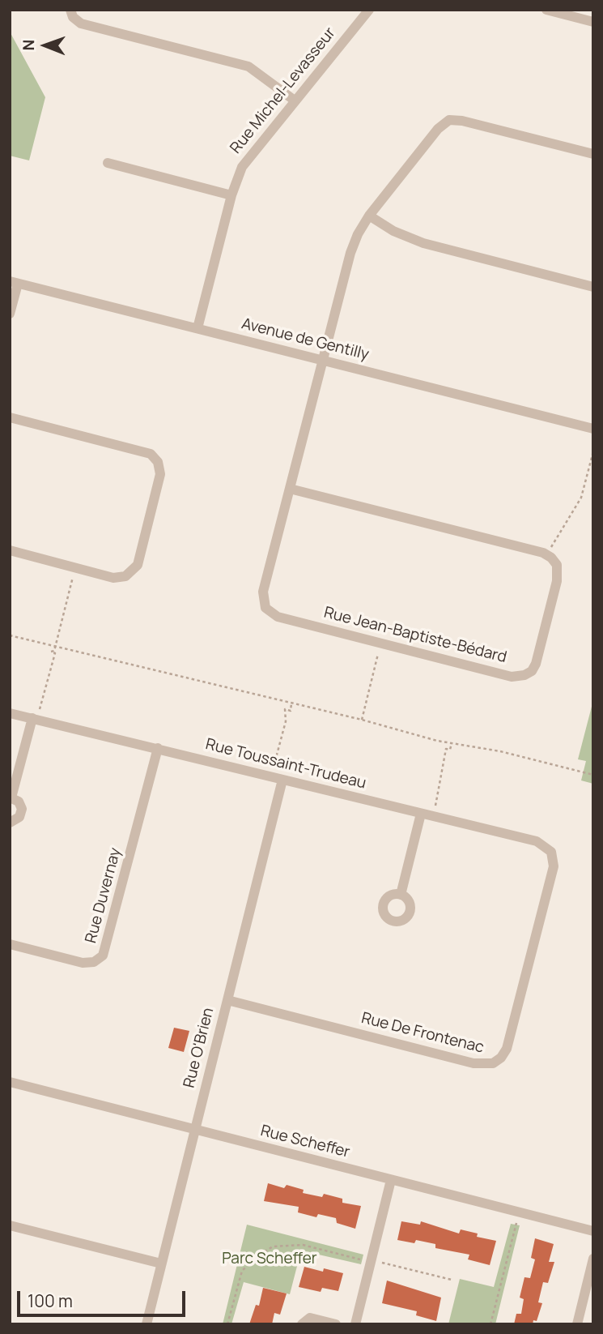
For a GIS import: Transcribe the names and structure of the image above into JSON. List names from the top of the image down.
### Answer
{
  "streets": {
    "street": [
      "Rue Michel-Levasseur",
      "Avenue de Gentilly",
      "Rue Jean-Baptiste-Bédard",
      "Rue Toussaint-Trudeau",
      "Rue Duvernay",
      "Rue De Frontenac",
      "Rue O'Brien",
      "Rue Scheffer"
    ]
  },
  "crossings": [
    ["Rue Michel-Levasseur", "Avenue de Gentilly"],
    ["Avenue de Gentilly", "Rue Jean-Baptiste-Bédard"],
    ["Rue Toussaint-Trudeau", "Rue Duvernay"],
    ["Rue Toussaint-Trudeau", "Rue De Frontenac"],
    ["Rue Toussaint-Trudeau", "Rue O'Brien"],
    ["Rue De Frontenac", "Rue O'Brien"],
    ["Rue O'Brien", "Rue Scheffer"]
  ],
  "parks": ["Parc Scheffer"],
  "scale_bar": "100 m",
  "north": "left"
}
